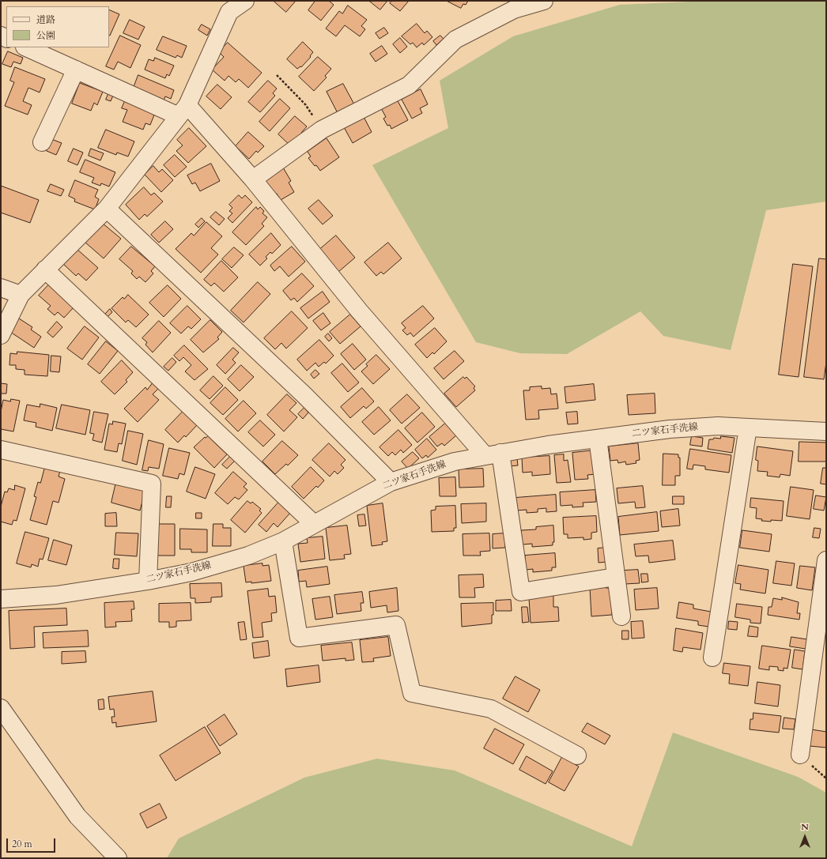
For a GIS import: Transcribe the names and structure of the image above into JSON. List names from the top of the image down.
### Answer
{
  "streets": {
    "street": ["二ツ家石手洗線"]
  },
  "legend": ["道路", "公園"],
  "scale_bar": "20 m",
  "north": "top"
}
